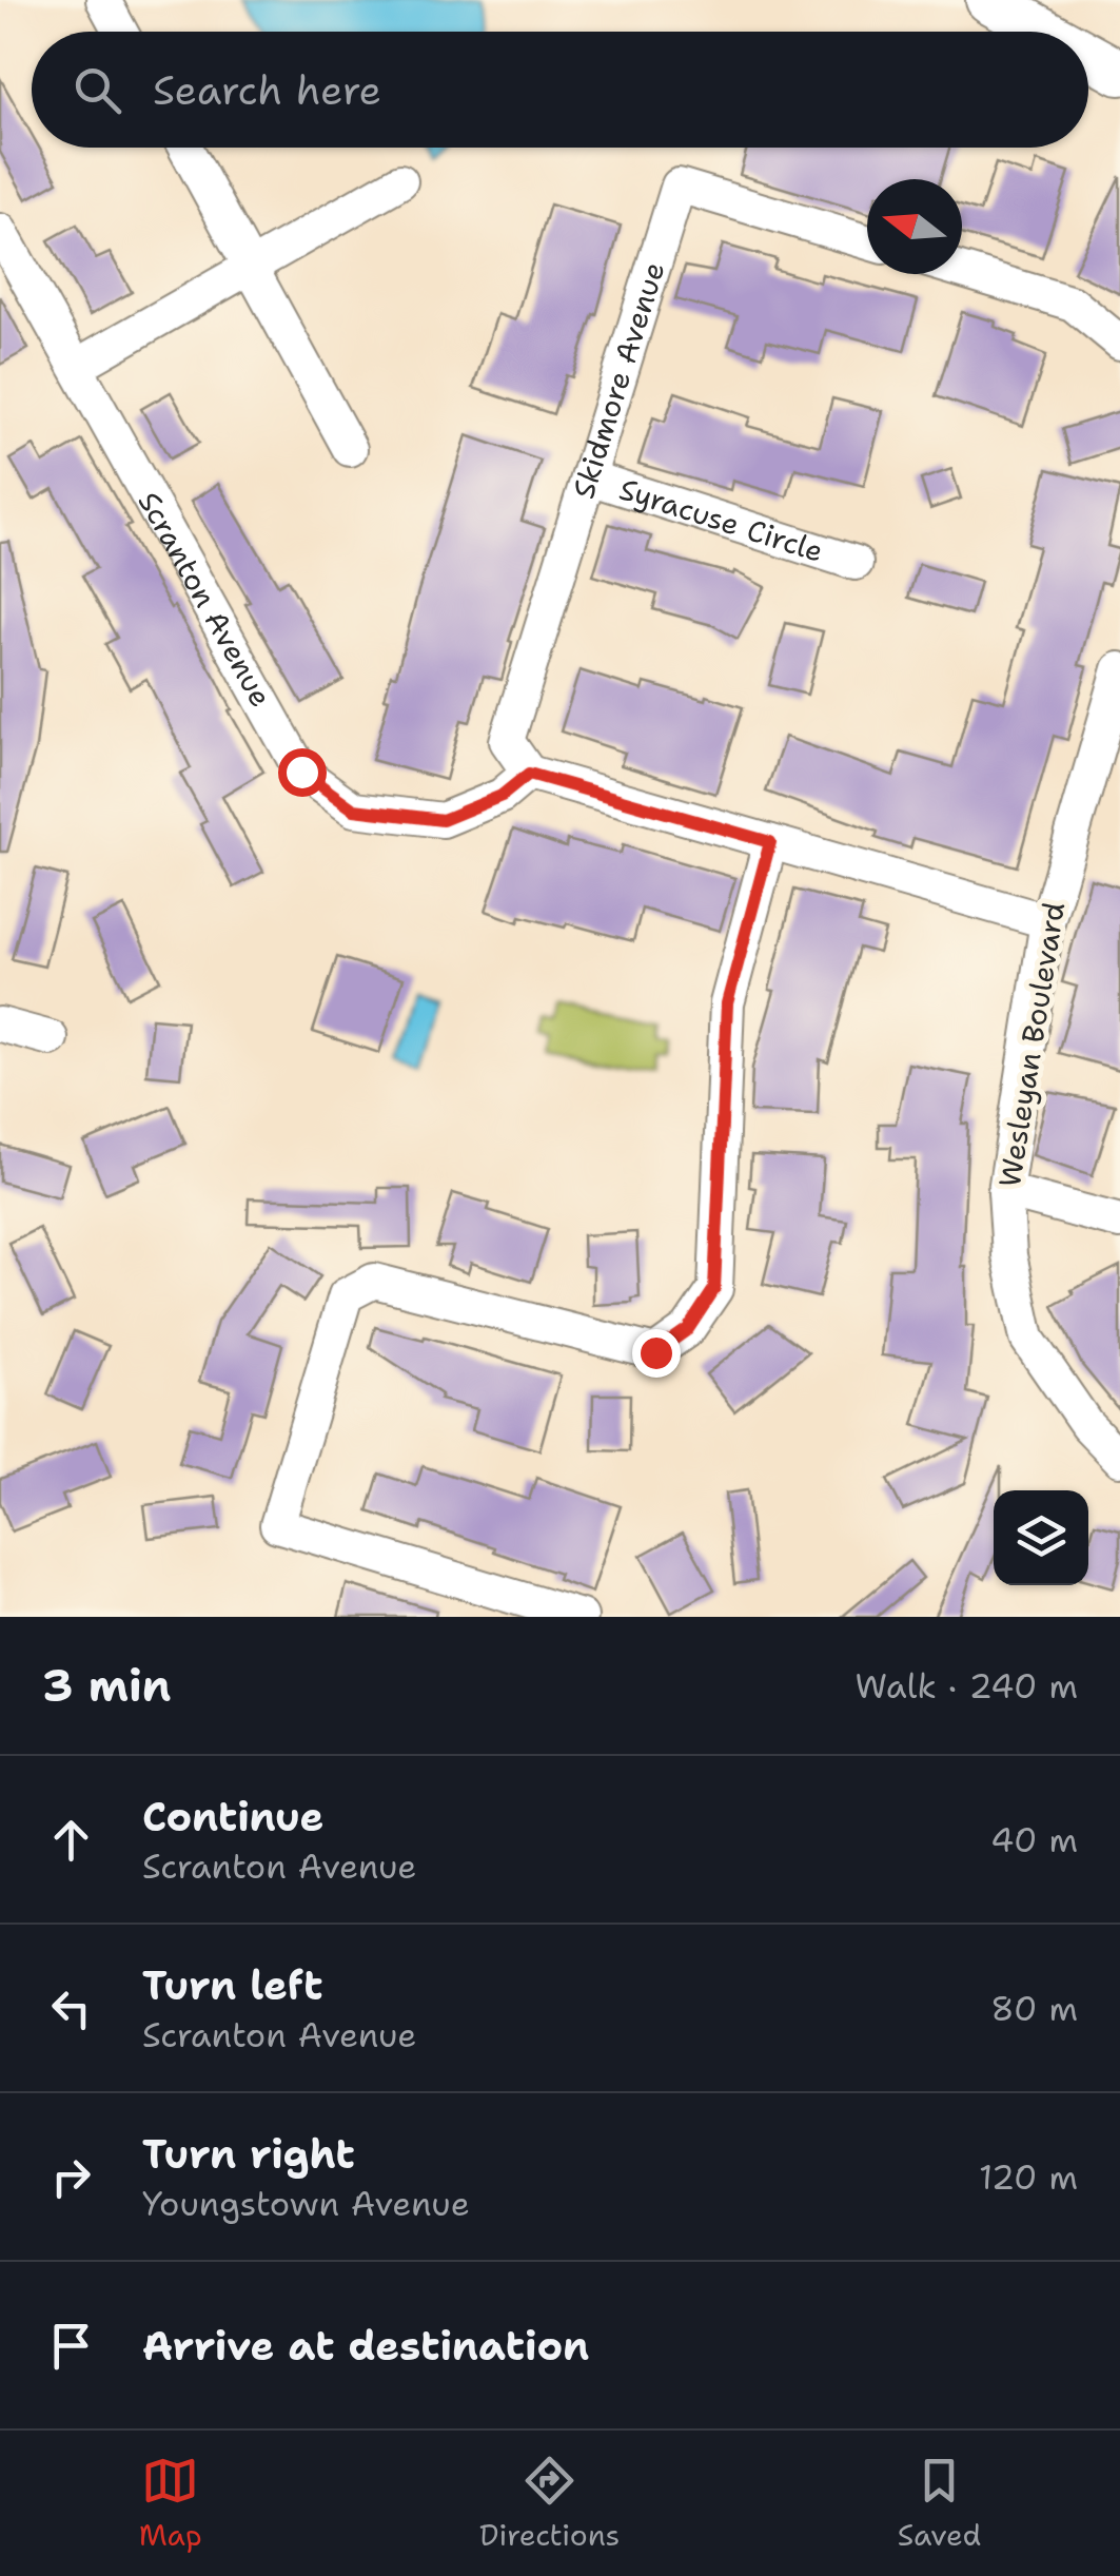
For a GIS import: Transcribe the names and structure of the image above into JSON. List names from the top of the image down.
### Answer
{
  "streets": {
    "street": [
      "Skidmore Avenue",
      "Syracuse Circle",
      "Scranton Avenue",
      "Wesleyan Boulevard"
    ]
  },
  "crossings": [
    ["Skidmore Avenue", "Syracuse Circle"],
    ["Skidmore Avenue", "Scranton Avenue"]
  ],
  "north": "left",
  "page": {
    "search": "Search here",
    "heading": ["3 min", "Walk · 240 m"],
    "list": [
      ["Continue", "Scranton Avenue", "40 m"],
      ["Turn left", "Scranton Avenue", "80 m"],
      ["Turn right", "Youngstown Avenue", "120 m"],
      "Arrive at destination"
    ],
    "nav": ["Map", "Directions", "Saved"]
  }
}
